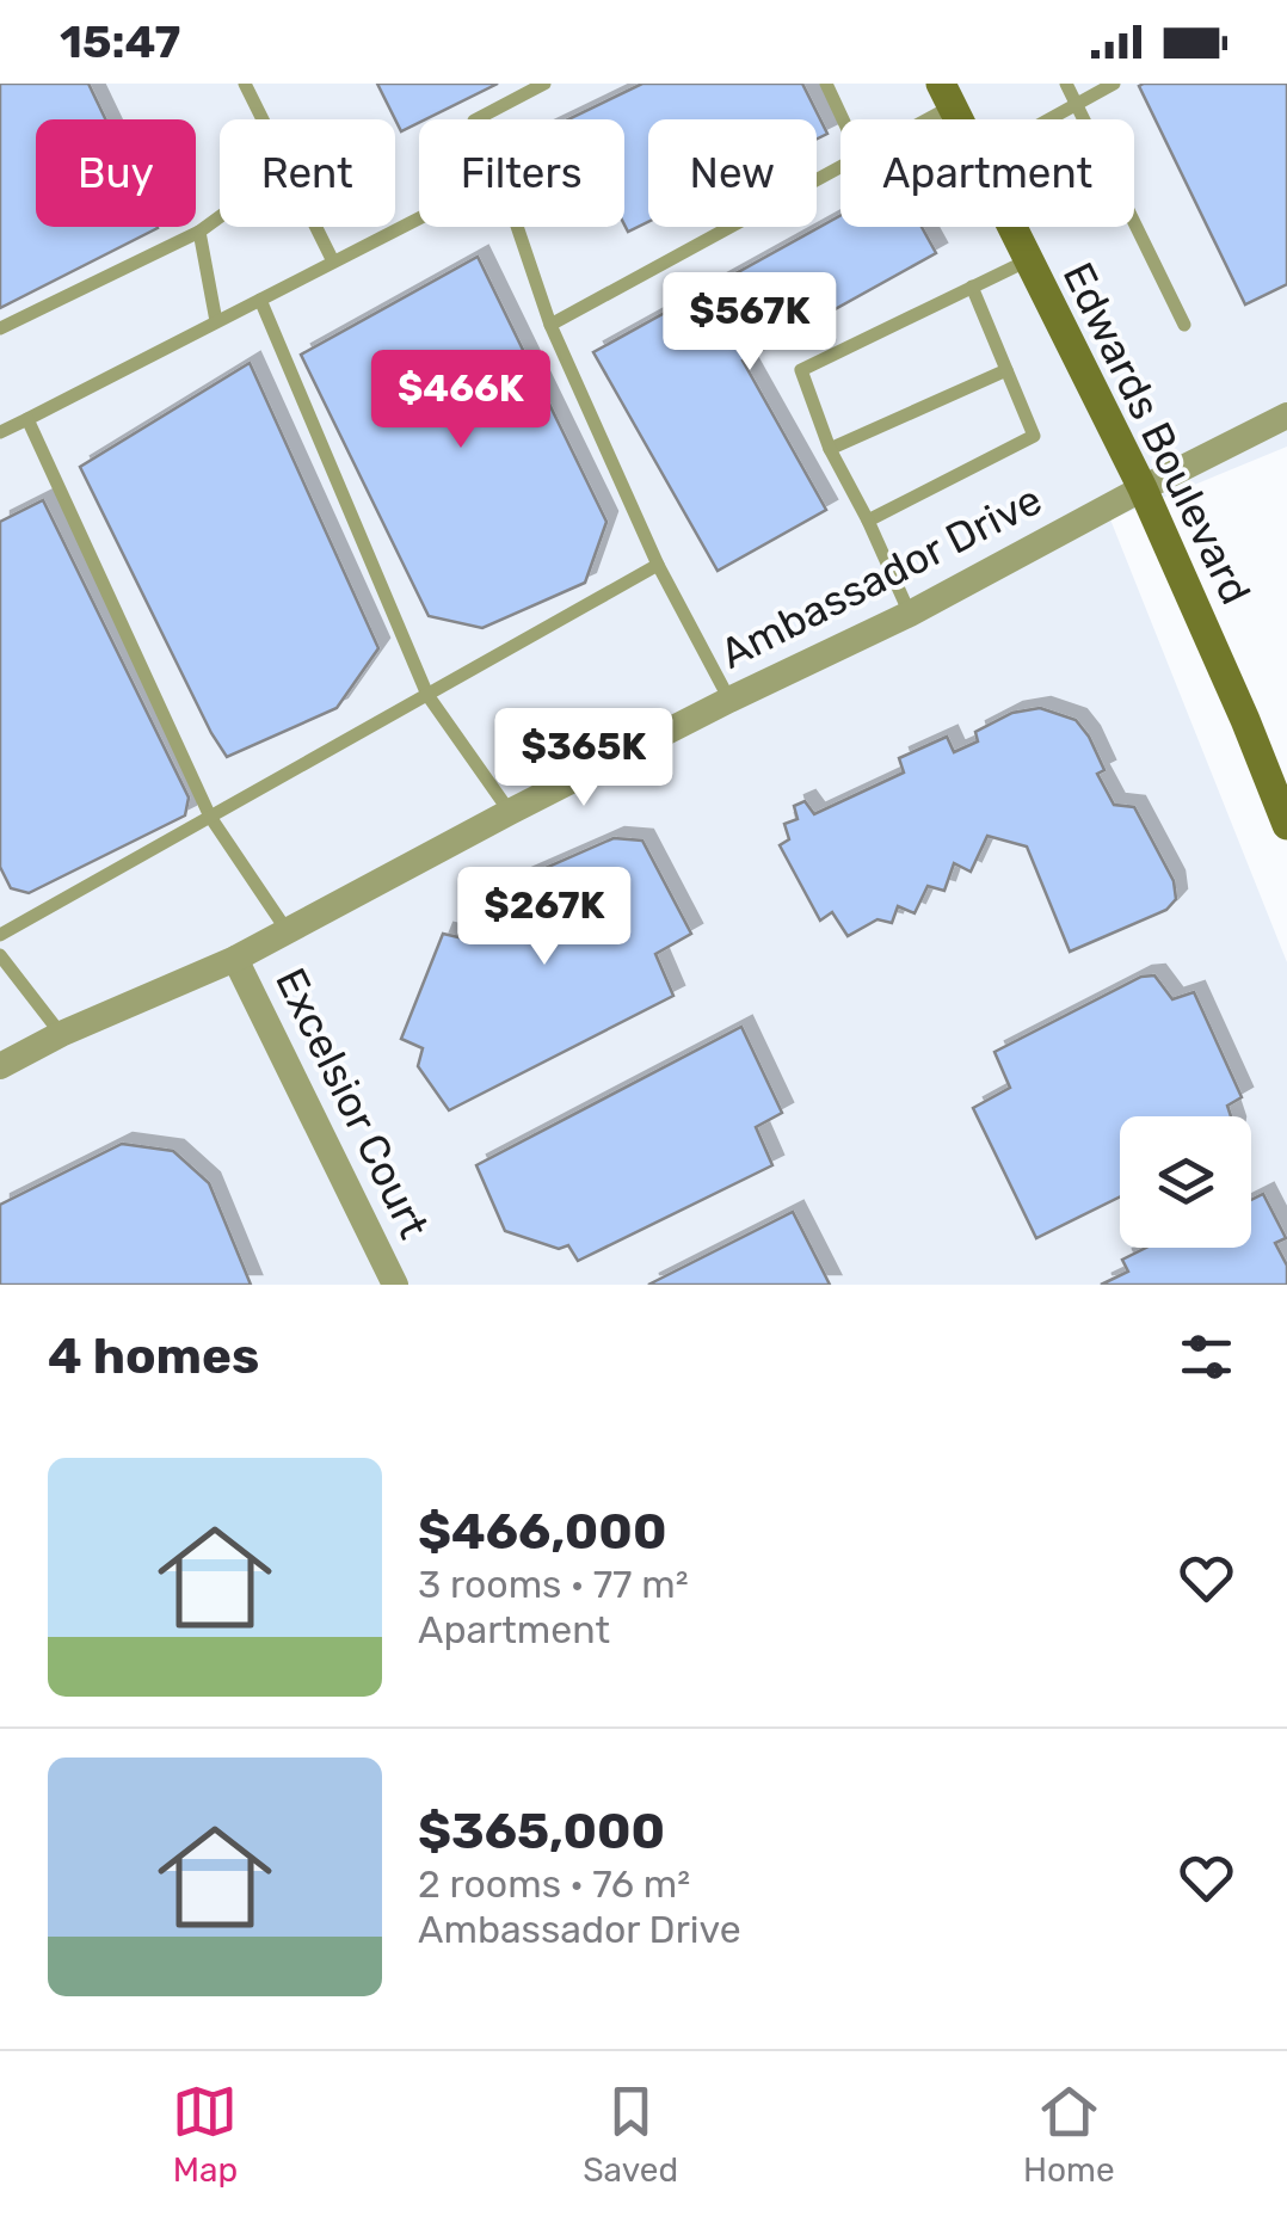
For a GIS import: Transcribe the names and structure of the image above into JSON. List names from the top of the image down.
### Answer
{
  "streets": {
    "street": ["Edwards Boulevard", "Ambassador Drive", "Excelsior Court"]
  },
  "crossings": [
    ["Edwards Boulevard", "Ambassador Drive"],
    ["Ambassador Drive", "Excelsior Court"]
  ],
  "page": {
    "status": "15:47",
    "chip": [
      "Buy",
      "Rent",
      "Filters",
      "New",
      "Apartment"
    ],
    "price": [
      "$567K",
      "$466K",
      "$365K",
      "$267K"
    ],
    "heading": "4 homes",
    "list": [
      {
        "name": "$466,000",
        "note": "3 rooms · 77 m² · Apartment"
      },
      {
        "name": "$365,000",
        "note": "2 rooms · 76 m² · Ambassador Drive"
      }
    ],
    "tabs": ["Map", "Saved", "Home"]
  }
}
